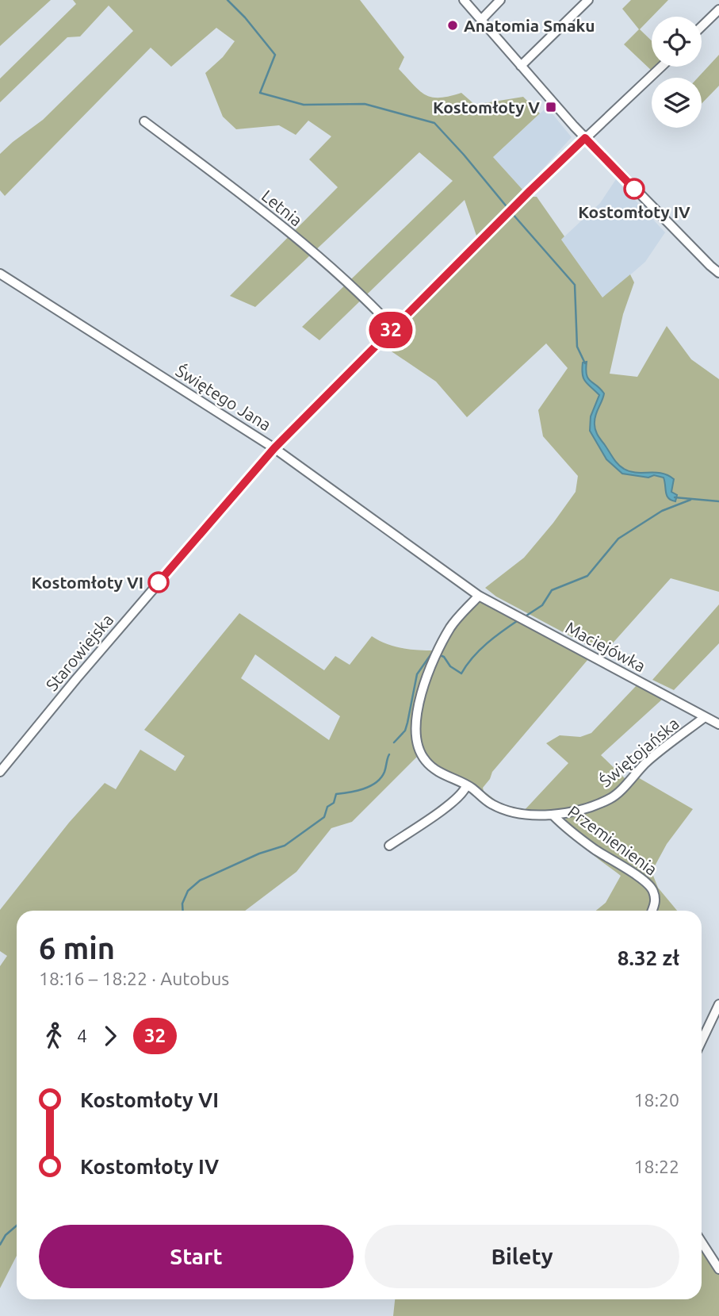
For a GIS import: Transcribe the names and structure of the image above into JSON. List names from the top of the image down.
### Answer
{
  "streets": {
    "street": [
      "Letnia",
      "Świętego Jana",
      "Maciejówka",
      "Starowiejska",
      "Świętojańska",
      "Przemienienia"
    ]
  },
  "crossings": [
    ["Letnia", "Starowiejska"],
    ["Świętego Jana", "Maciejówka"],
    ["Świętego Jana", "Starowiejska"],
    ["Świętego Jana", "Świętojańska"],
    ["Maciejówka", "Świętojańska"],
    ["Świętojańska", "Przemienienia"]
  ],
  "places": {
    "other": ["Anatomia Smaku", "Kostomłoty IV", "Kostomłoty VI"],
    "transit": ["Kostomłoty V"]
  },
  "lines": ["bus line 32"],
  "page": {
    "on_map": "32",
    "heading": ["6 min", "18:16 – 18:22 · Autobus", "8.32 zł"],
    "legs": ["4", "32"],
    "list": [
      {
        "name": "Kostomłoty VI",
        "value": "18:20"
      },
      {
        "name": "Kostomłoty IV",
        "value": "18:22"
      }
    ],
    "buttons": ["Start", "Bilety"]
  }
}
